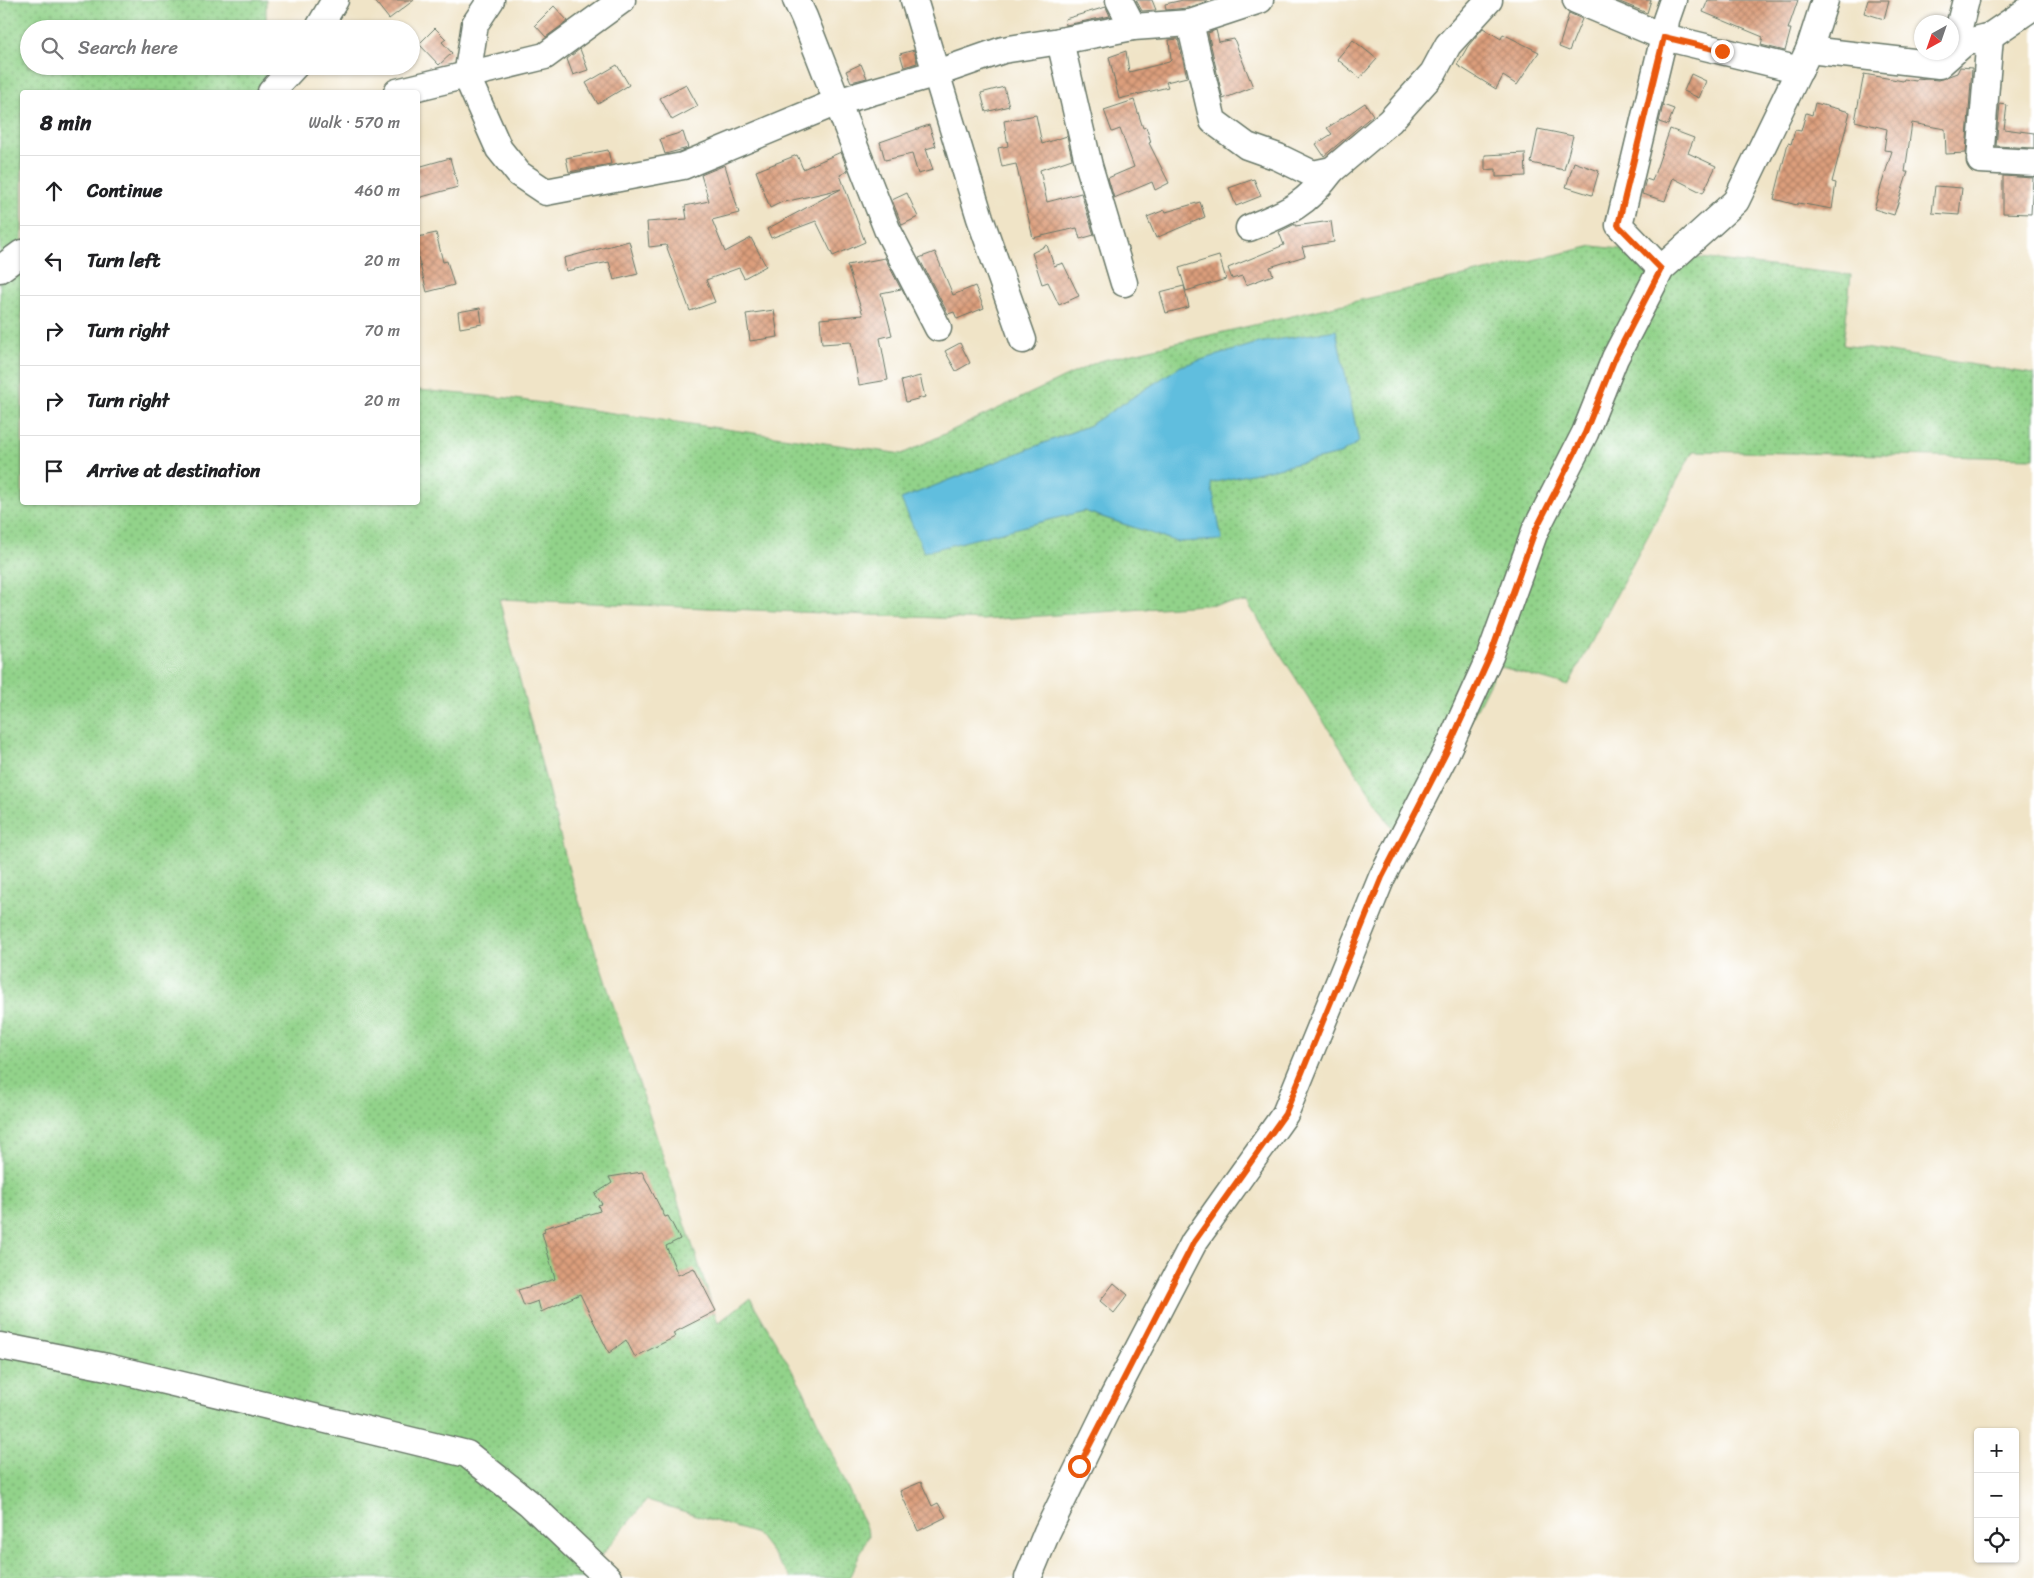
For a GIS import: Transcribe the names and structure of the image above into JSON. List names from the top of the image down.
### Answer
{
  "north": "bottom left",
  "page": {
    "search": "Search here",
    "heading": ["8 min", "Walk · 570 m"],
    "list": [
      ["Continue", "460 m"],
      ["Turn left", "20 m"],
      ["Turn right", "70 m"],
      ["Turn right", "20 m"],
      "Arrive at destination"
    ],
    "map_buttons": ["+", "−"]
  }
}
